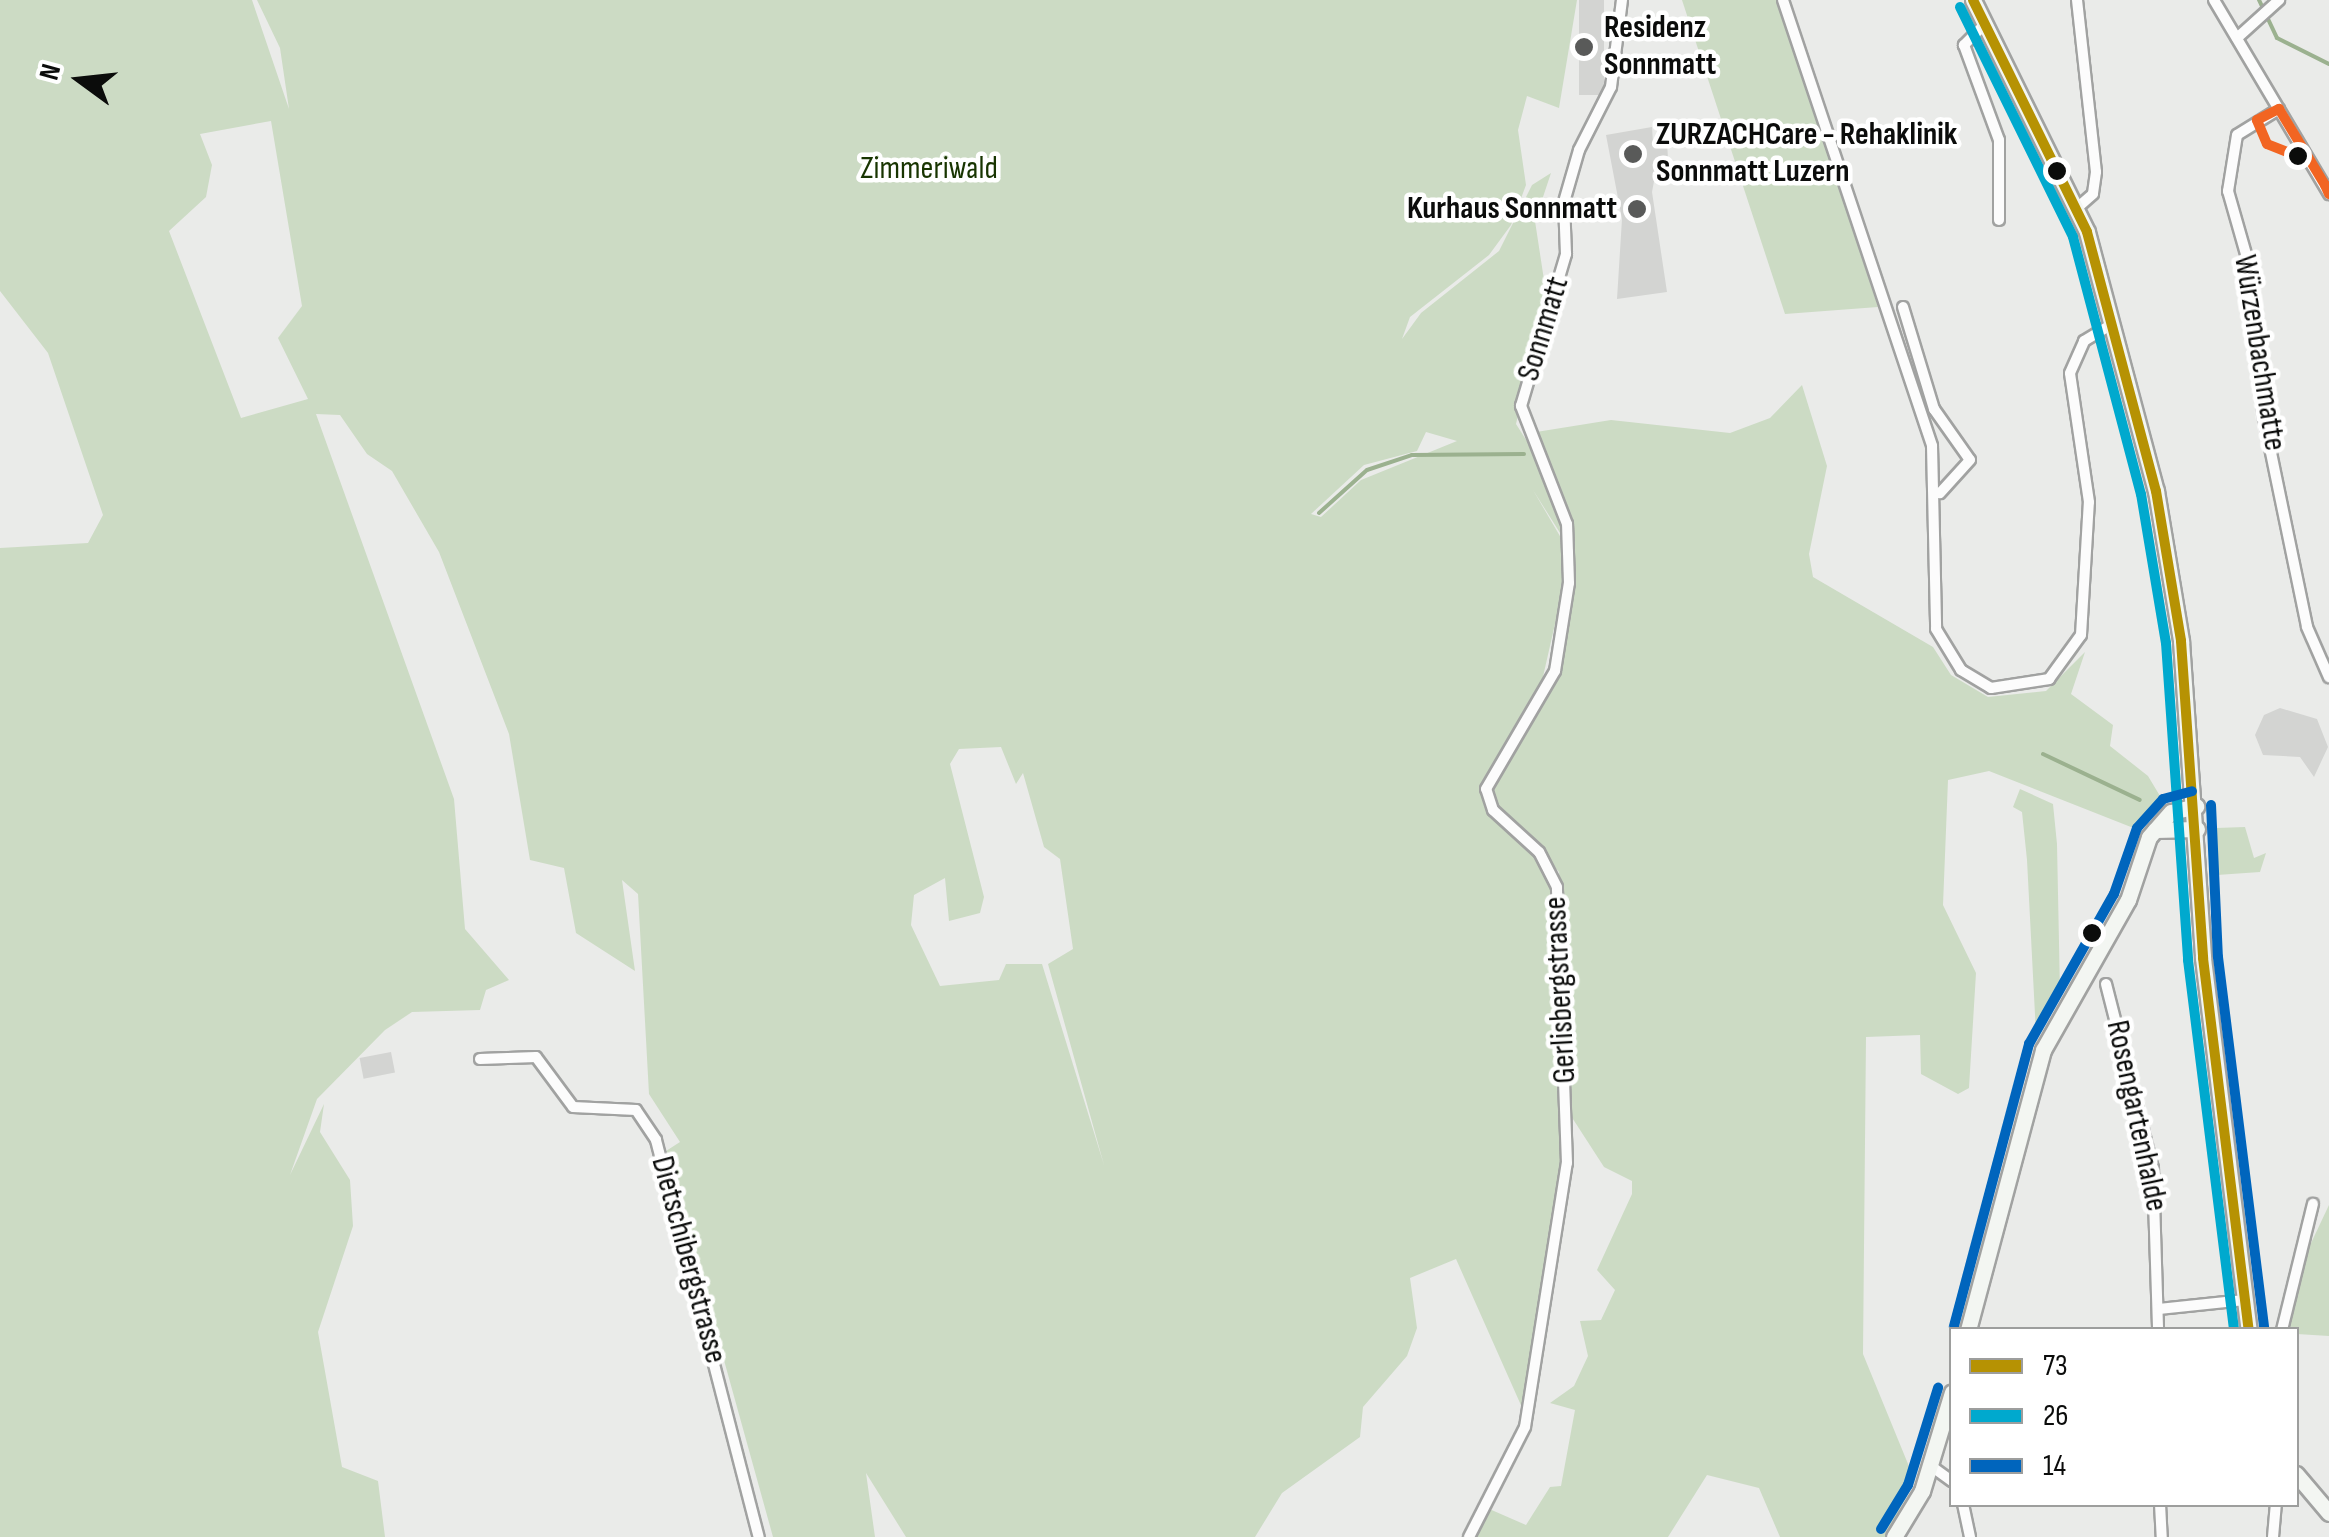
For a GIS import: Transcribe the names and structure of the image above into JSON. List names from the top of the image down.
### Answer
{
  "streets": {
    "street": [
      "Sonnmatt",
      "Würzenbachmatte",
      "Gerlisbergstrasse",
      "Rosengartenhalde",
      "Dietschibergstrasse"
    ]
  },
  "crossings": [
    ["Sonnmatt", "Gerlisbergstrasse"]
  ],
  "parks": ["Zimmeriwald"],
  "places": ["Residenz Sonnmatt", "ZURZACHCare - Rehaklinik Sonnmatt Luzern", "Kurhaus Sonnmatt"],
  "lines": ["transit line 73", "transit line 26", "transit line 14"],
  "legend": ["73", "26", "14"],
  "north": "left"
}
